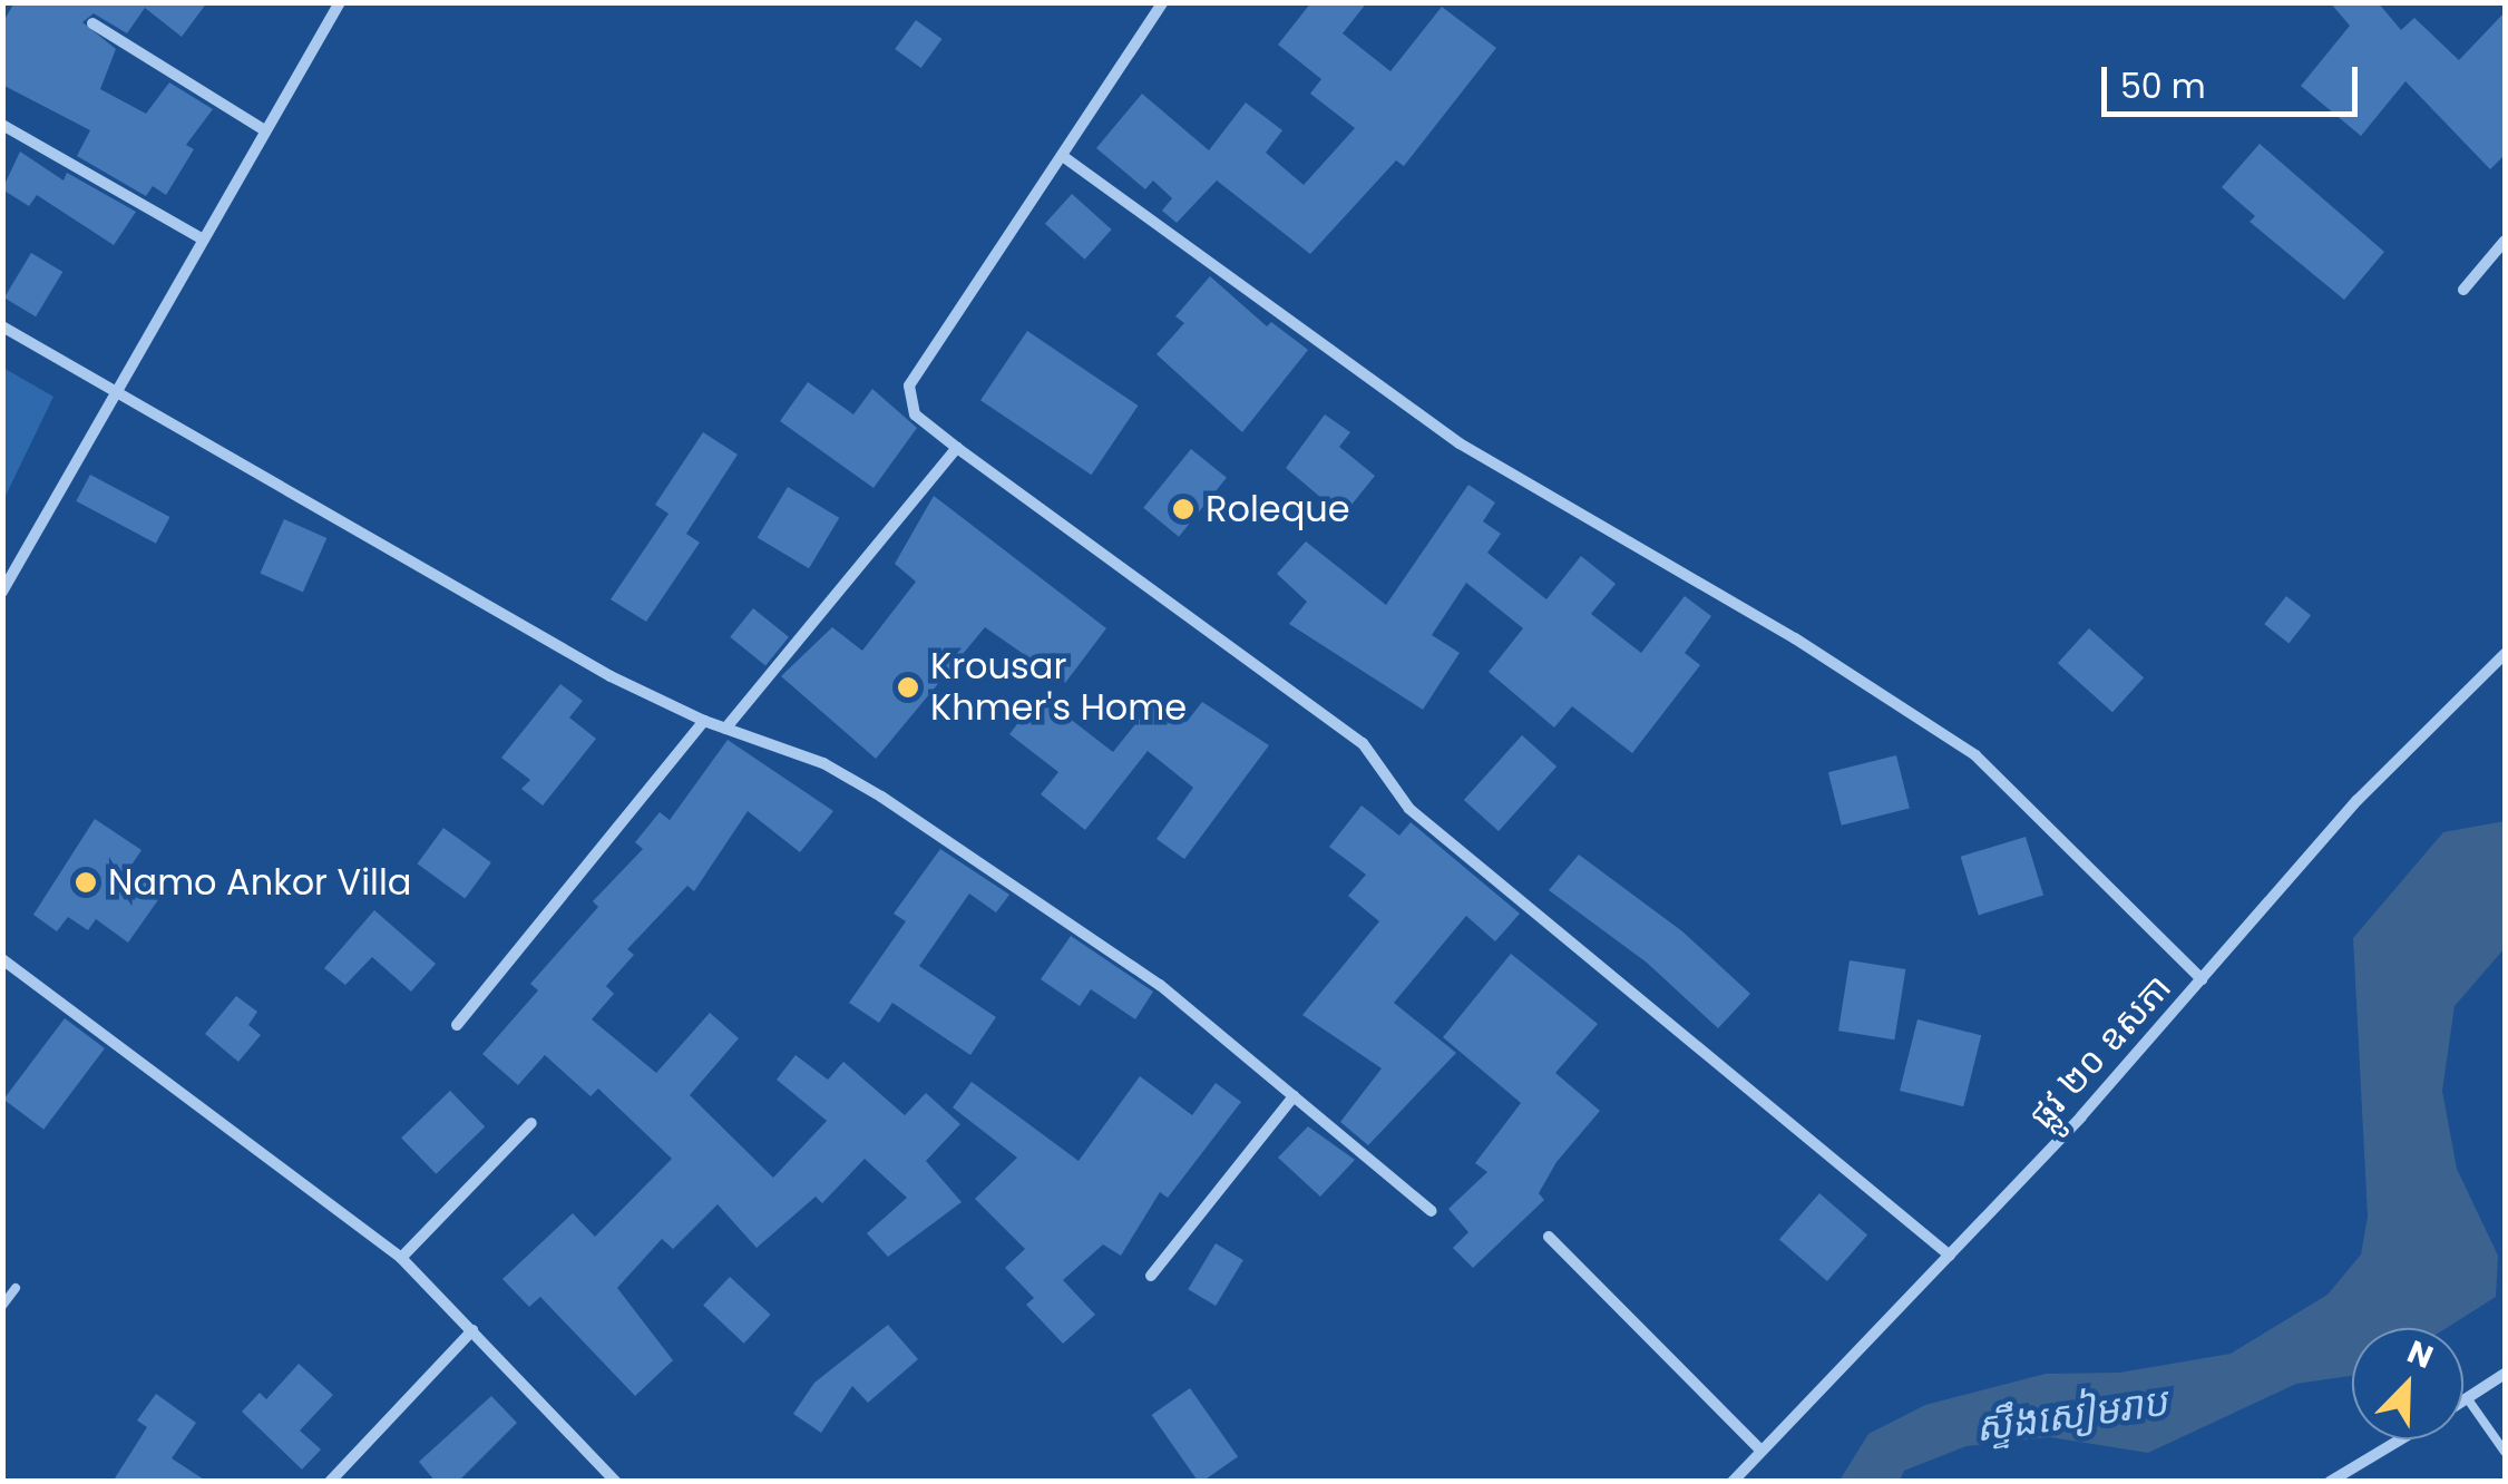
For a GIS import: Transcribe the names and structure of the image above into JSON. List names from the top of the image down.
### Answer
{
  "streets": {
    "street": ["ផ្លូវ ២០ ឧសភា"]
  },
  "water": ["ស្ទឹងសៀមរាប"],
  "places": ["Roleque", "Krousar Khmer's Home", "Namo Ankor Villa"],
  "scale_bar": "50 m",
  "north": "top right"
}
